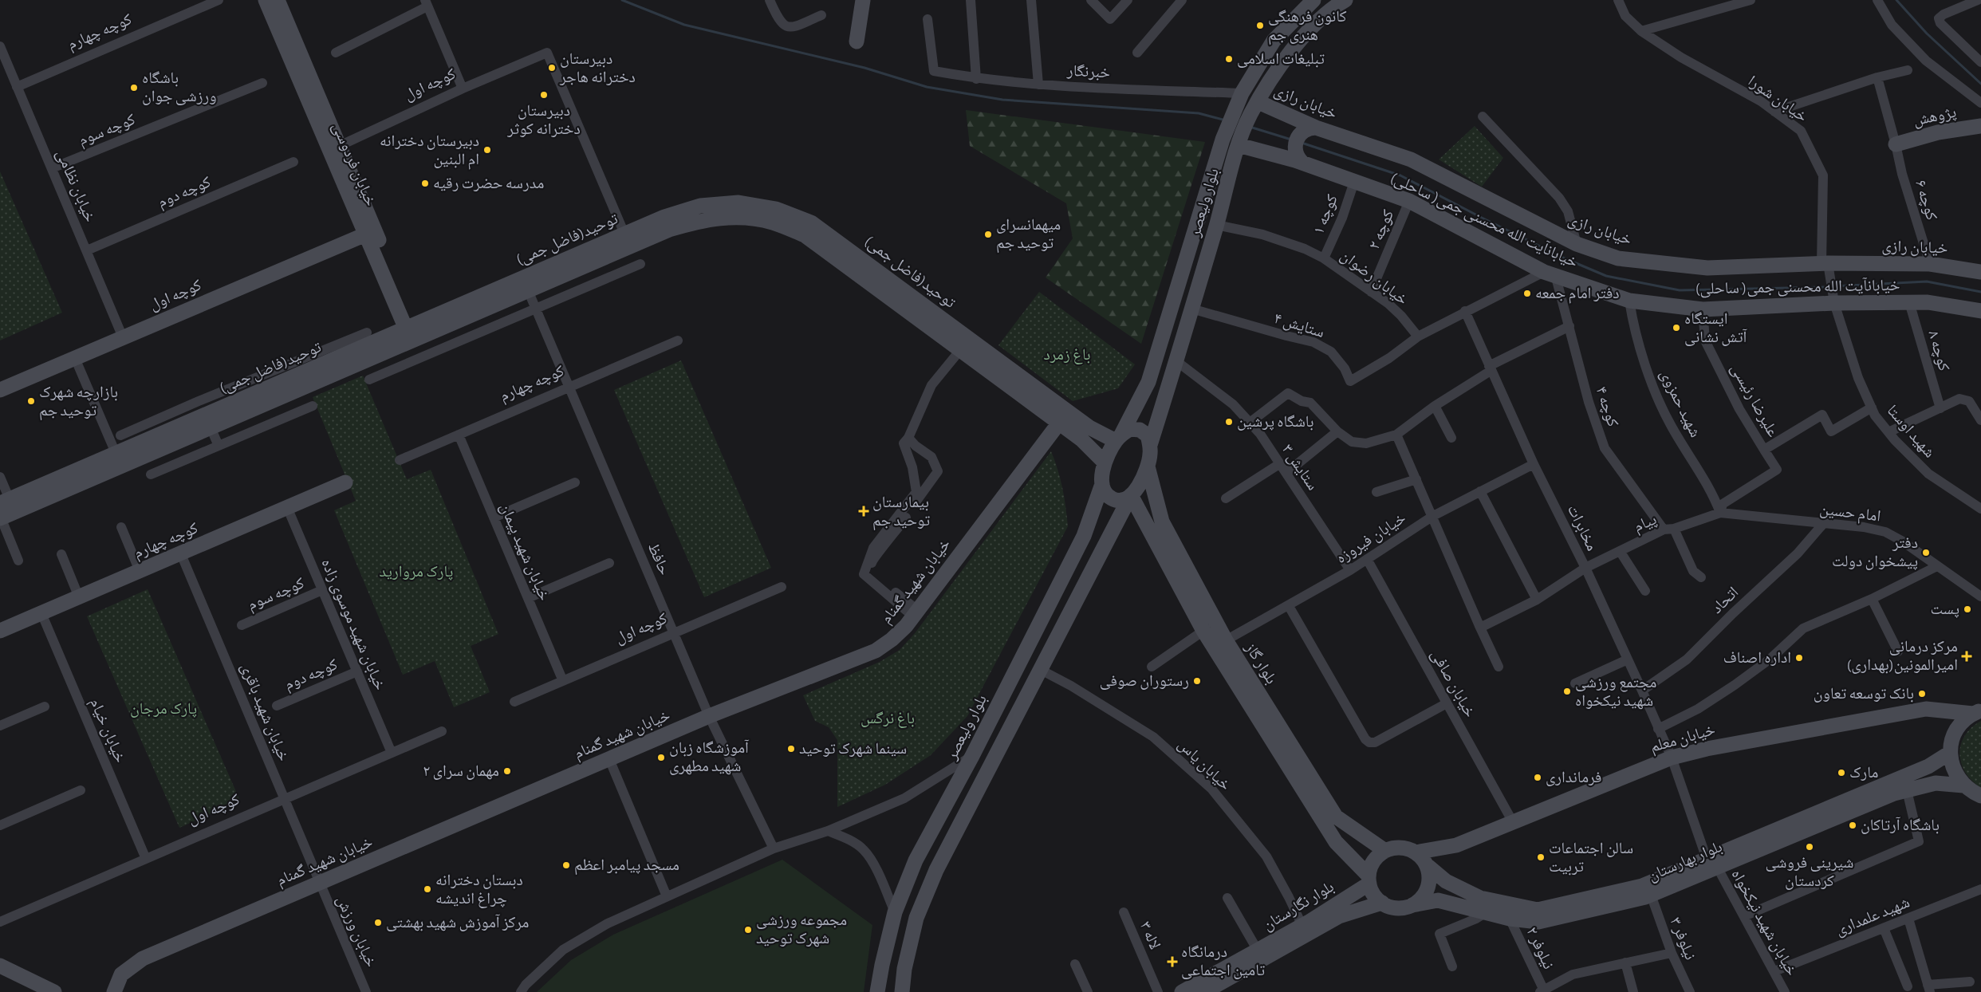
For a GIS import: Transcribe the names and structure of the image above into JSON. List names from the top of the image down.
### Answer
{
  "streets": {
    "street": [
      "کوچه چهارم",
      "خبرنگار",
      "کوچه اول",
      "خیابان شورا",
      "خیابان رازی",
      "پژوهش",
      "کوچه سوم",
      "خیابان فردوسی",
      "خیابان نظامی",
      "کوچه دوم",
      "کوچه ۶",
      "بلوار ولیعصر",
      "کوچه ۱",
      "خیابانآیت الله محسنی جمی( ساحلی)",
      "کوچه ۲",
      "توحید(فاضل جمی)",
      "خیابان رضوان",
      "ستایش ۴",
      "کوچه ۸",
      "علیرضا رئیسی",
      "شهید حمزوی",
      "کوچه ۴",
      "شهید اوستا",
      "ستایش ۳",
      "امام حسین",
      "پیام",
      "مخابرات",
      "خیابان فیروزه",
      "خیابان شهید پیمان",
      "حافظ",
      "خیابان شهید گمنام",
      "اتحاد",
      "خیابان شهید موسوی زاده",
      "بلوار گاز",
      "خیابان صافی",
      "خیابان شهید باقری",
      "خیابان خیام",
      "خیابان معلم",
      "خیابان یاس",
      "بلوار بهارستان",
      "بلوار نگارستان",
      "شهید علمداری",
      "خیابان شهید نیکخواه",
      "خیابان ورزش",
      "لاله ۳",
      "نیلوفر ۳",
      "نیلوفر ۲"
    ]
  },
  "crossings": [
    ["کوچه چهارم", "خیابان نظامی"],
    ["کوچه چهارم", "خیابان شهید پیمان"],
    ["کوچه چهارم", "حافظ"],
    ["کوچه چهارم", "خیابان شهید موسوی زاده"],
    ["کوچه چهارم", "خیابان شهید باقری"],
    ["کوچه چهارم", "خیابان خیام"],
    ["خبرنگار", "بلوار ولیعصر"],
    ["کوچه اول", "خیابان فردوسی"],
    ["کوچه اول", "خیابان نظامی"],
    ["کوچه اول", "توحید(فاضل جمی)"],
    ["کوچه اول", "خیابان شهید پیمان"],
    ["کوچه اول", "حافظ"],
    ["کوچه اول", "خیابان شهید موسوی زاده"],
    ["کوچه اول", "خیابان شهید باقری"],
    ["کوچه اول", "خیابان خیام"],
    ["خیابان شورا", "خیابان رازی"],
    ["خیابان شورا", "خیابانآیت الله محسنی جمی( ساحلی)"],
    ["خیابان شورا", "شهید اوستا"],
    ["خیابان رازی", "کوچه ۶"],
    ["خیابان رازی", "بلوار ولیعصر"],
    ["پژوهش", "کوچه ۶"],
    ["کوچه سوم", "خیابان نظامی"],
    ["کوچه سوم", "خیابان شهید موسوی زاده"],
    ["خیابان فردوسی", "توحید(فاضل جمی)"],
    ["خیابان نظامی", "کوچه دوم"],
    ["کوچه دوم", "خیابان شهید موسوی زاده"],
    ["بلوار ولیعصر", "خیابانآیت الله محسنی جمی( ساحلی)"],
    ["بلوار ولیعصر", "توحید(فاضل جمی)"],
    ["بلوار ولیعصر", "خیابان رضوان"],
    ["بلوار ولیعصر", "ستایش ۴"],
    ["بلوار ولیعصر", "ستایش ۳"],
    ["بلوار ولیعصر", "بلوار گاز"],
    ["کوچه ۱", "خیابانآیت الله محسنی جمی( ساحلی)"],
    ["کوچه ۱", "خیابان رضوان"],
    ["خیابانآیت الله محسنی جمی( ساحلی)", "کوچه ۲"],
    ["خیابانآیت الله محسنی جمی( ساحلی)", "کوچه ۸"],
    ["خیابانآیت الله محسنی جمی( ساحلی)", "علیرضا رئیسی"],
    ["خیابانآیت الله محسنی جمی( ساحلی)", "شهید حمزوی"],
    ["خیابانآیت الله محسنی جمی( ساحلی)", "کوچه ۴"],
    ["خیابانآیت الله محسنی جمی( ساحلی)", "شهید اوستا"],
    ["کوچه ۲", "خیابان رضوان"],
    ["توحید(فاضل جمی)", "حافظ"],
    ["توحید(فاضل جمی)", "خیابان شهید گمنام"],
    ["خیابان رضوان", "ستایش ۴"],
    ["علیرضا رئیسی", "شهید اوستا"],
    ["شهید حمزوی", "امام حسین"],
    ["شهید حمزوی", "پیام"],
    ["کوچه ۴", "پیام"],
    ["ستایش ۳", "خیابان فیروزه"],
    ["امام حسین", "پیام"],
    ["امام حسین", "اتحاد"],
    ["پیام", "مخابرات"],
    ["مخابرات", "خیابان فیروزه"],
    ["مخابرات", "اتحاد"],
    ["مخابرات", "خیابان معلم"],
    ["مخابرات", "خیابان شهید نیکخواه"],
    ["خیابان فیروزه", "بلوار گاز"],
    ["خیابان فیروزه", "خیابان صافی"],
    ["حافظ", "خیابان شهید گمنام"],
    ["خیابان شهید گمنام", "خیابان شهید باقری"],
    ["خیابان شهید گمنام", "خیابان ورزش"],
    ["بلوار گاز", "خیابان معلم"],
    ["بلوار گاز", "بلوار بهارستان"],
    ["بلوار گاز", "بلوار نگارستان"],
    ["خیابان صافی", "خیابان معلم"],
    ["خیابان شهید باقری", "خیابان ورزش"],
    ["خیابان معلم", "بلوار بهارستان"],
    ["خیابان معلم", "بلوار نگارستان"],
    ["خیابان معلم", "خیابان شهید نیکخواه"],
    ["خیابان یاس", "بلوار نگارستان"],
    ["بلوار بهارستان", "بلوار نگارستان"],
    ["بلوار بهارستان", "خیابان شهید نیکخواه"],
    ["بلوار بهارستان", "نیلوفر ۳"],
    ["بلوار بهارستان", "نیلوفر ۲"],
    ["شهید علمداری", "خیابان شهید نیکخواه"]
  ],
  "parks": [
    "باغ زمرد",
    "پارک مروارید",
    "پارک مرجان",
    "باغ نرگس"
  ],
  "places": {
    "other": [
      "کانون فرهنگی هنری جم",
      "تبلیغات اسلامی",
      "دبیرستان دخترانه هاجر",
      "باشگاه ورزشی جوان",
      "دبیرستان دخترانه کوثر",
      "دبیرستان دخترانه ام البنین",
      "مدرسه حضرت رقیه",
      "میهمانسرای توحید جم",
      "دفتر امام جمعه",
      "ایستگاه آتش نشانی",
      "بازارچه شهرک توحید جم",
      "باشگاه پرشین",
      "دفتر پیشخوان دولت",
      "پست",
      "اداره اصناف",
      "رستوران صوفی",
      "مجتمع ورزشی شهید نیکخواه",
      "بانک توسعه تعاون",
      "سینما شهرک توحید",
      "آموزشگاه زبان شهید مطهری",
      "مهمان سرای ۲",
      "مارک",
      "فرمانداری",
      "باشگاه آرتاکان",
      "شیرینی فروشی کردستان",
      "سالن اجتماعات تربیت",
      "مسجد پیامبر اعظم",
      "دبستان دخترانه چراغ اندیشه",
      "مرکز آموزش شهید بهشتی",
      "مجموعه ورزشی شهرک توحید"
    ],
    "health": ["بیمارستان توحید جم", "مرکز درمانی امیرالمونین(بهداری)", "درمانگاه تامین اجتماعی"]
  }
}
